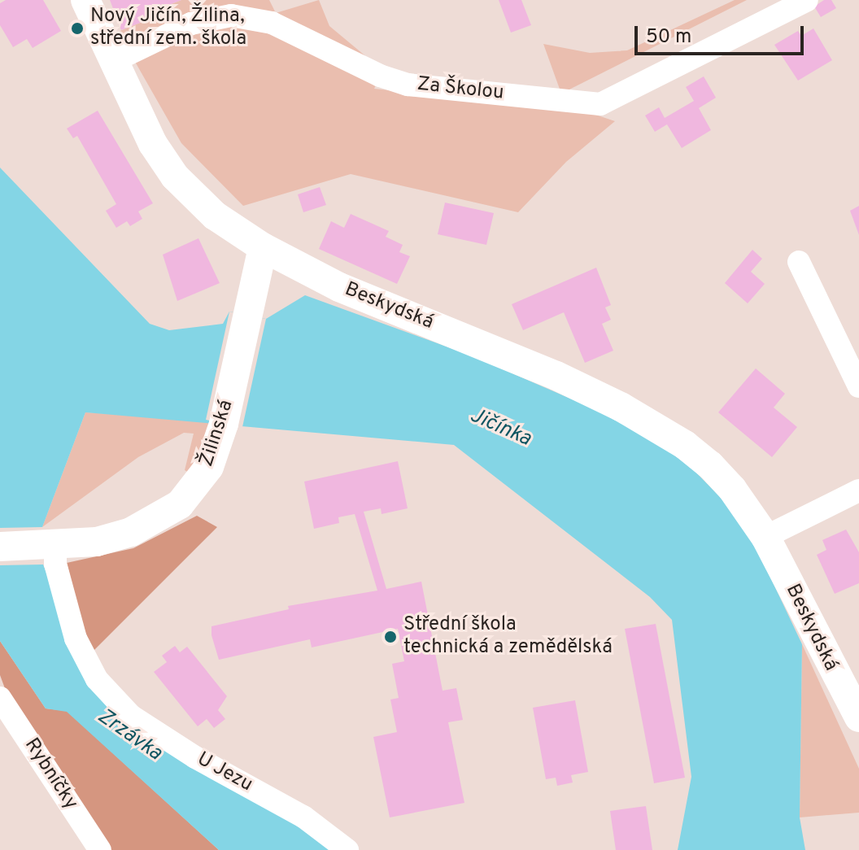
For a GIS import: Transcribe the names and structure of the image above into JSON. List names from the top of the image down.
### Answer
{
  "streets": {
    "street": [
      "Za Školou",
      "Beskydská",
      "Žilinská",
      "U Jezu",
      "Rybníčky"
    ]
  },
  "crossings": [
    ["Za Školou", "Beskydská"],
    ["Beskydská", "Žilinská"],
    ["Žilinská", "U Jezu"]
  ],
  "water": ["Jičínka", "Zrzávka"],
  "places": ["Nový Jičín, Žilina, střední zem. škola", "Střední škola technická a zemědělská"],
  "scale_bar": "50 m"
}
